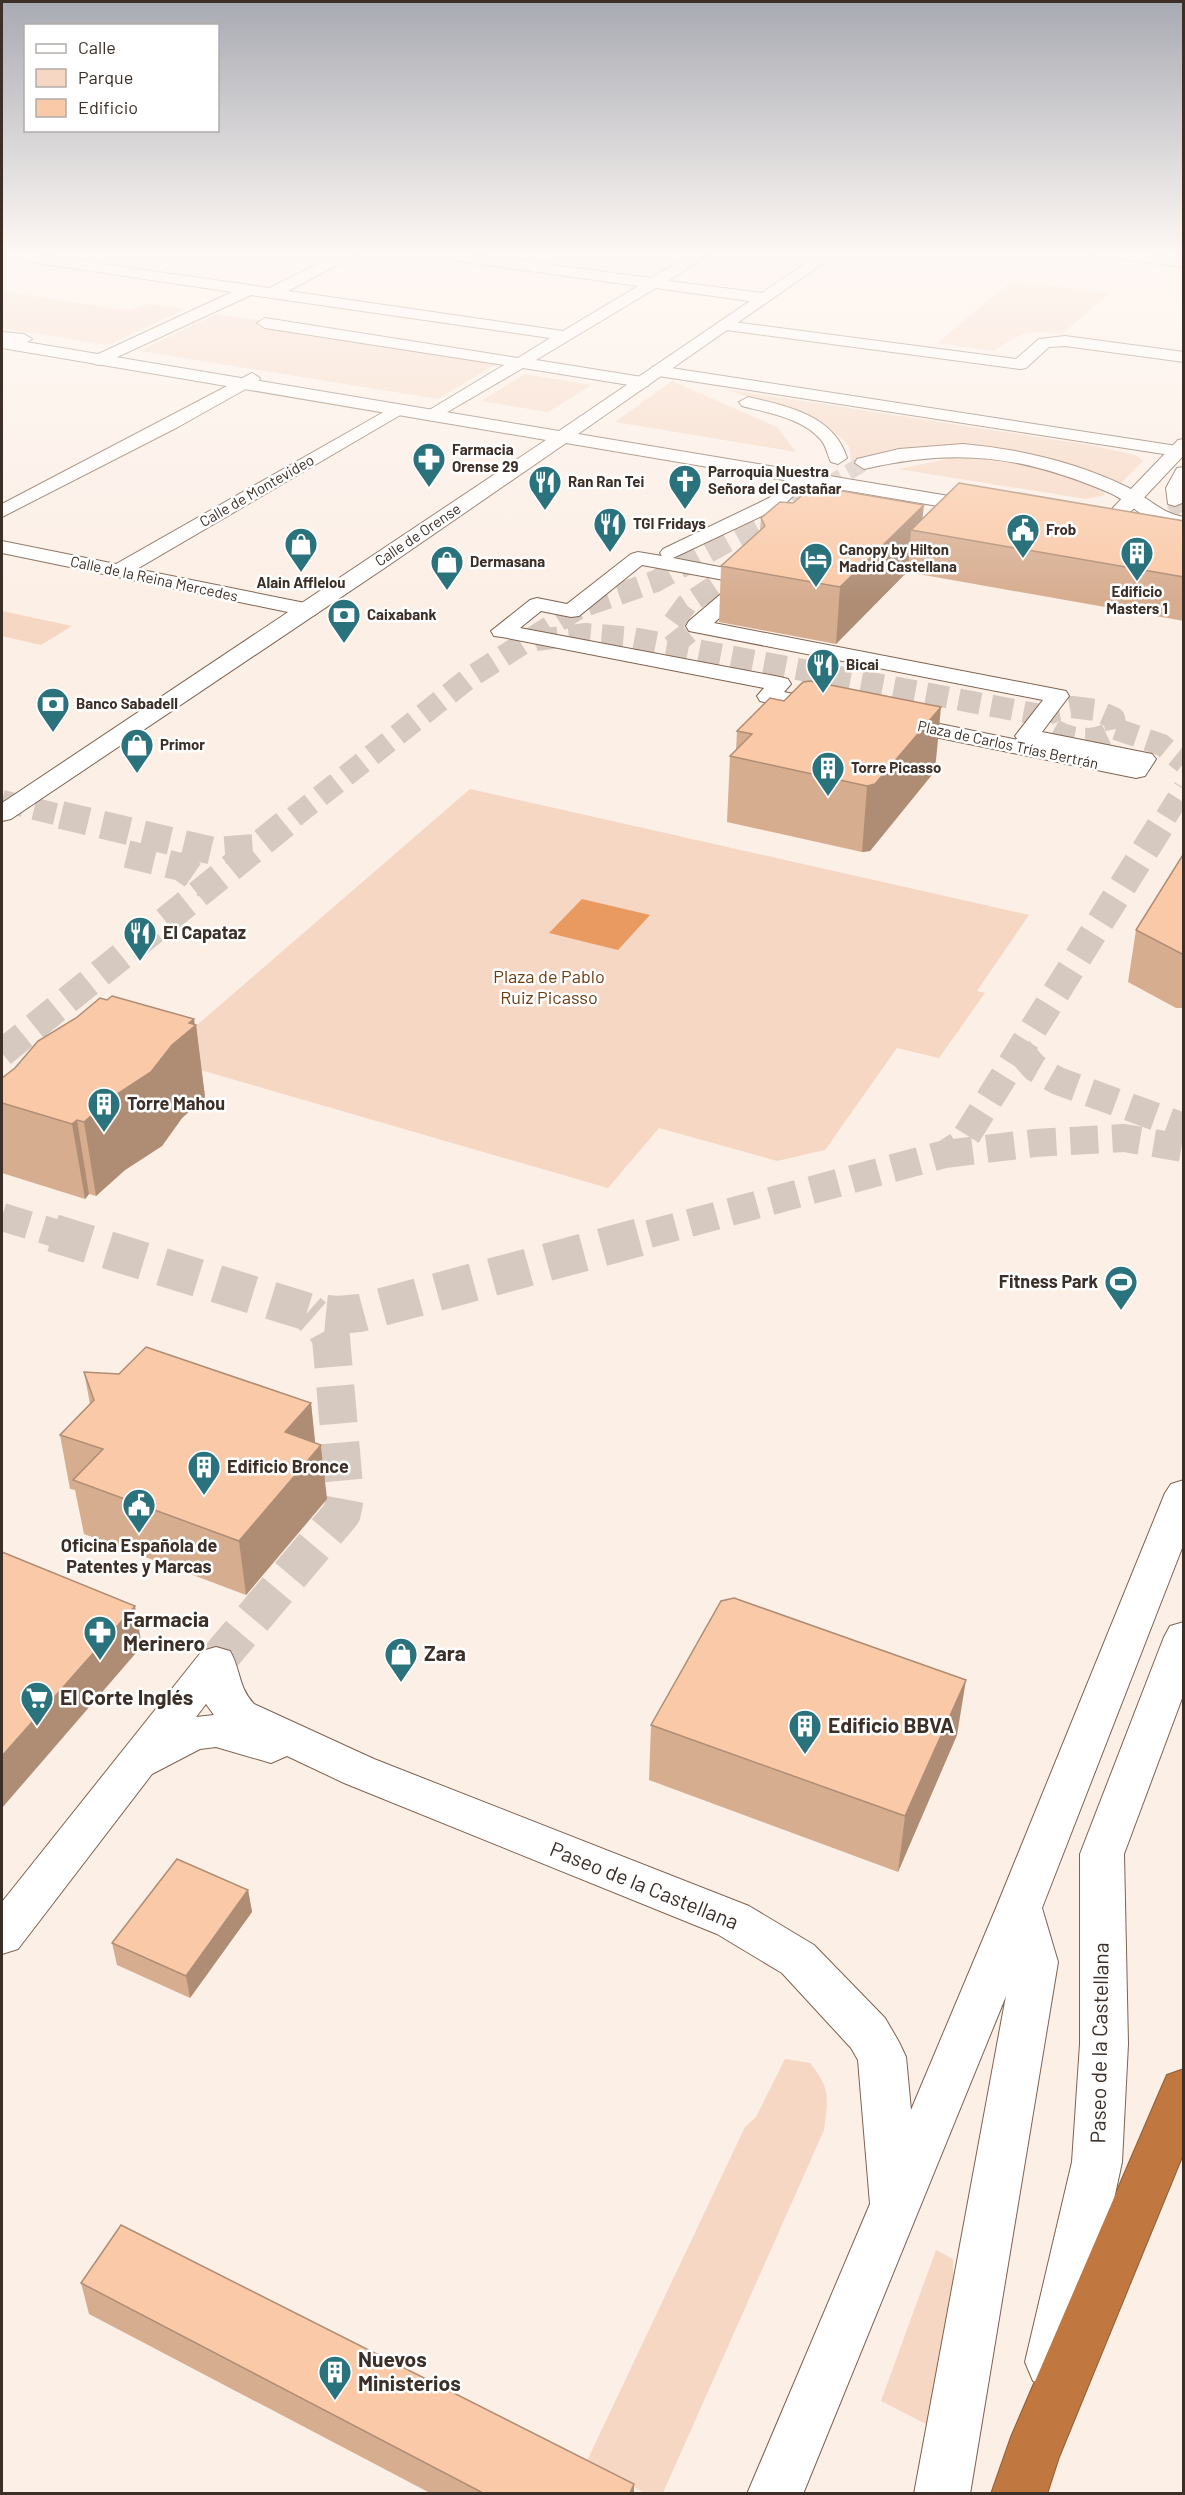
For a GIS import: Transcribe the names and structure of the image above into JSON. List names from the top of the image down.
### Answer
{
  "streets": {
    "highway": ["Paseo de la Castellana"],
    "street": [
      "Calle de Montevideo",
      "Calle de Orense",
      "Calle de la Reina Mercedes",
      "Plaza de Carlos Trías Bertrán"
    ]
  },
  "crossings": [
    ["Calle de Montevideo", "Calle de la Reina Mercedes"],
    ["Calle de Orense", "Calle de la Reina Mercedes"]
  ],
  "parks": ["Plaza de Pablo Ruiz Picasso"],
  "places": {
    "pharmacy": ["Farmacia Orense 29", "Farmacia Merinero"],
    "church": ["Parroquia Nuestra Señora del Castañar"],
    "restaurant": [
      "Ran Ran Tei",
      "TGI Fridays",
      "Bicai",
      "El Capataz"
    ],
    "public building": ["Frob", "Oficina Española de Patentes y Marcas"],
    "shop": [
      "Alain Afflelou",
      "Dermasana",
      "Primor",
      "Zara"
    ],
    "building": [
      "Edificio Masters 1",
      "Torre Picasso",
      "Torre Mahou",
      "Edificio Bronce",
      "Edificio BBVA",
      "Nuevos Ministerios"
    ],
    "hotel": ["Canopy by Hilton Madrid Castellana"],
    "bank": ["Caixabank", "Banco Sabadell"],
    "sports": ["Fitness Park"],
    "supermarket": ["El Corte Inglés"]
  },
  "legend": ["Calle", "Parque", "Edificio"]
}
